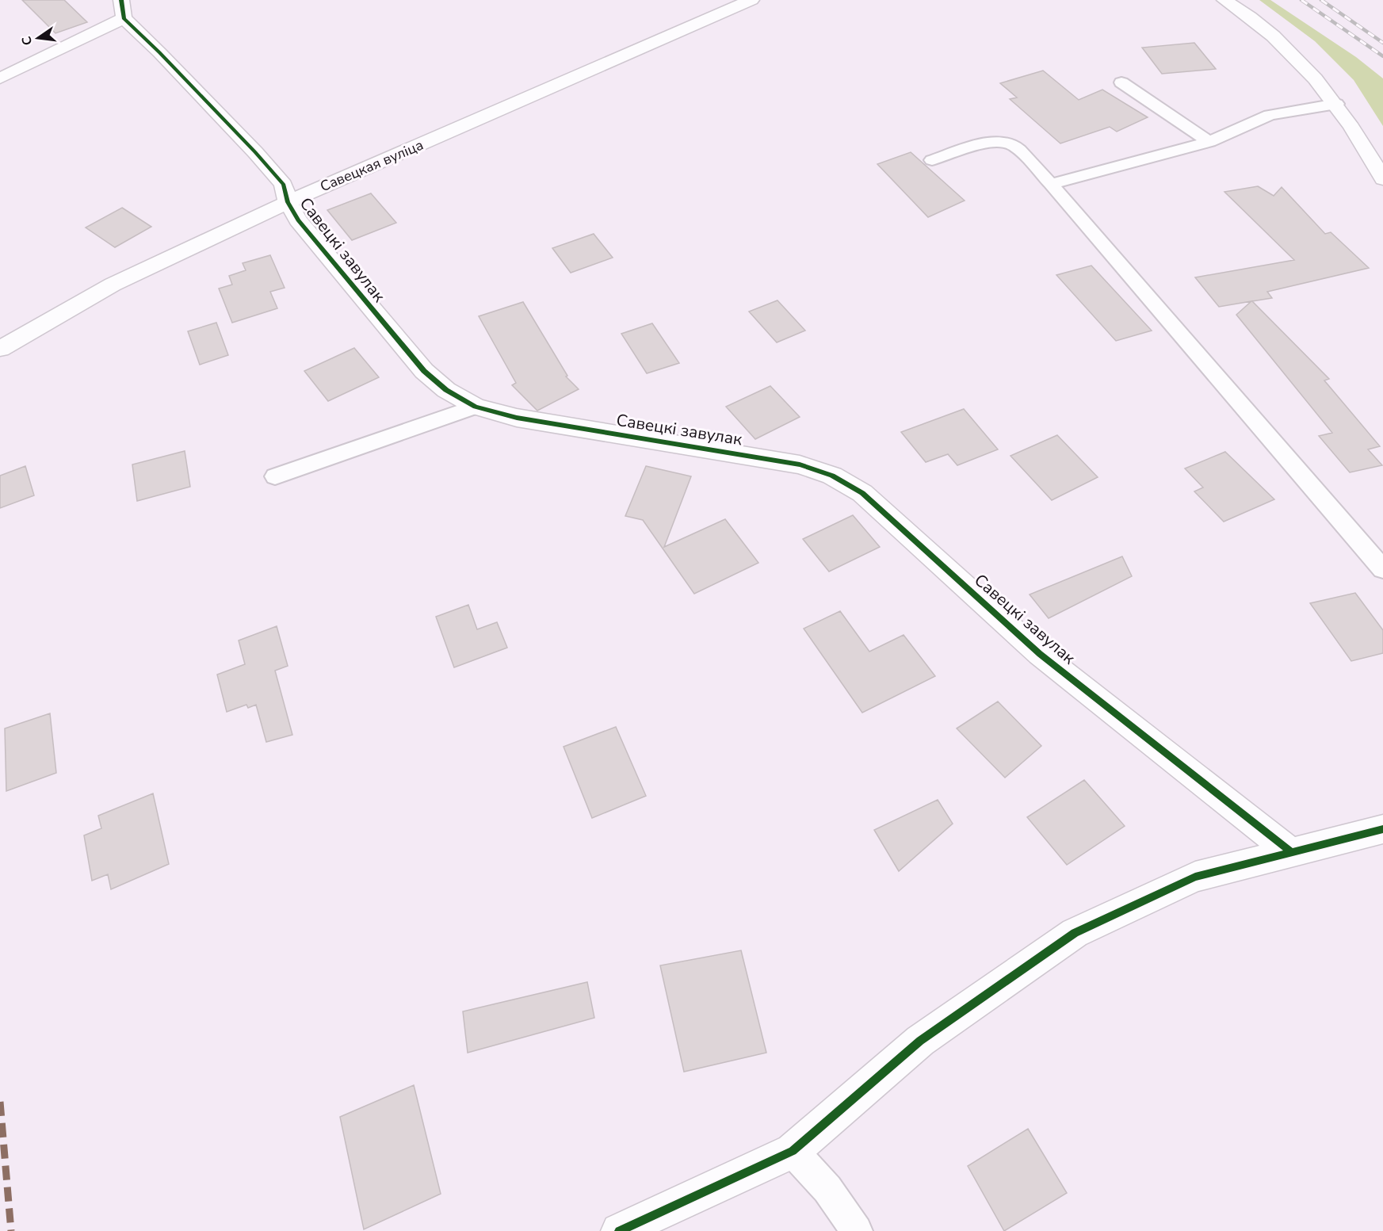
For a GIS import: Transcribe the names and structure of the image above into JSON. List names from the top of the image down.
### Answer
{
  "streets": {
    "street": ["Савецкая вуліца", "Савецкі завулак"]
  },
  "crossings": [
    ["Савецкая вуліца", "Савецкі завулак"]
  ],
  "north": "left"
}
